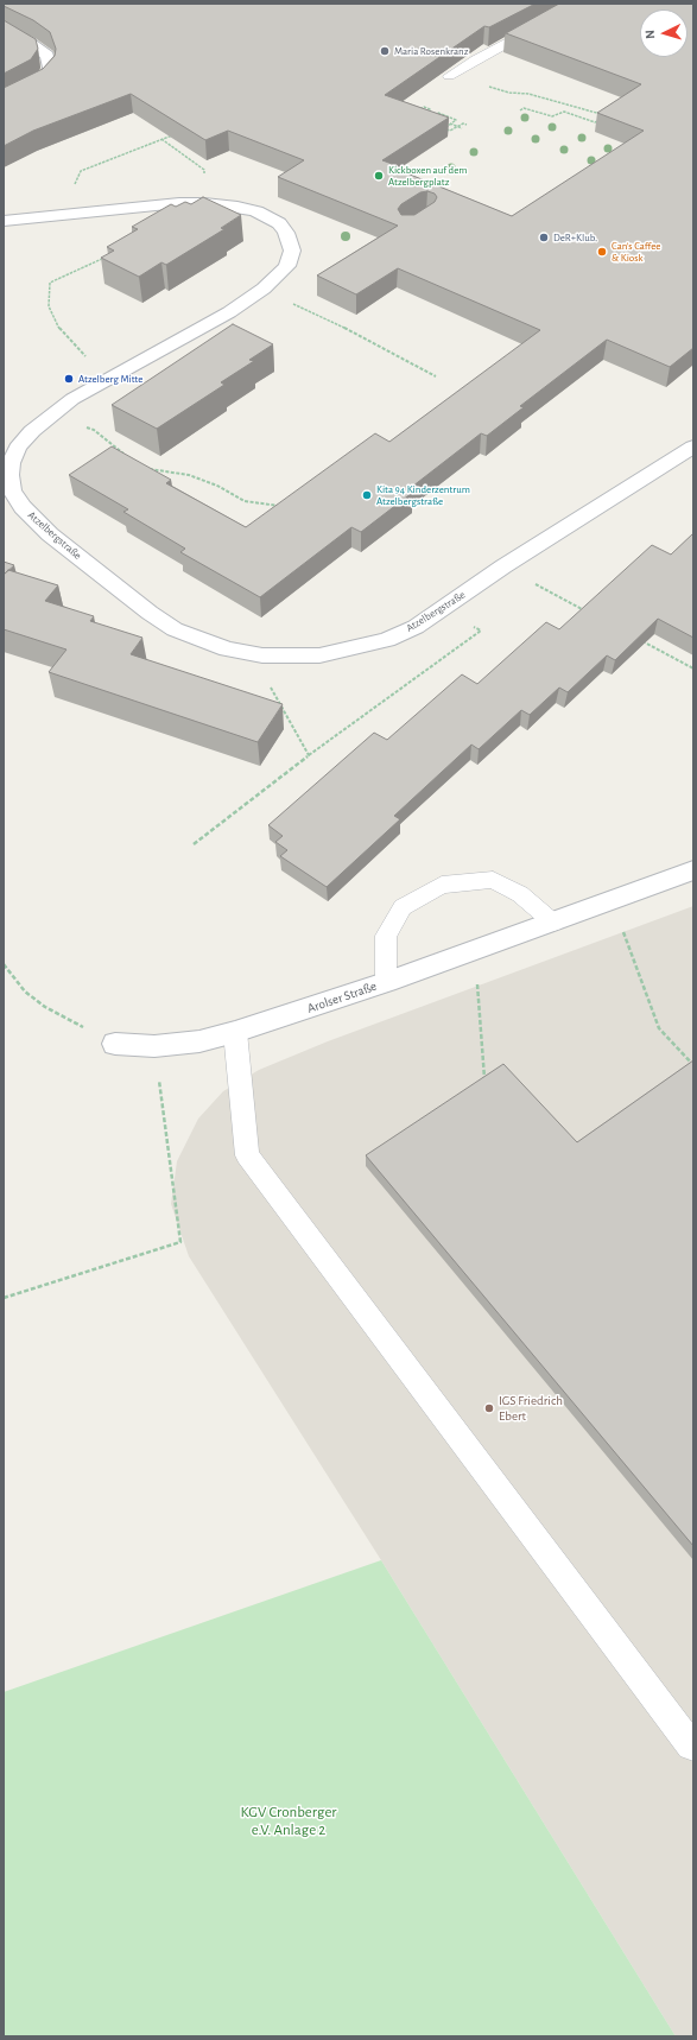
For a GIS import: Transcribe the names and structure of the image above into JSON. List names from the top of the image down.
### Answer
{
  "streets": {
    "street": ["Atzelbergstraße", "Arolser Straße"]
  },
  "parks": ["KGV Cronberger e.V. Anlage 2"],
  "places": [
    "Maria Rosenkranz",
    "Kickboxen auf dem Atzelbergplatz",
    "DeR+Klub.",
    "Can's Caffee & Kiosk",
    "Atzelberg Mitte",
    "Kita 94 Kinderzentrum Atzelbergstraße",
    "IGS Friedrich Ebert"
  ],
  "north": "left"
}
